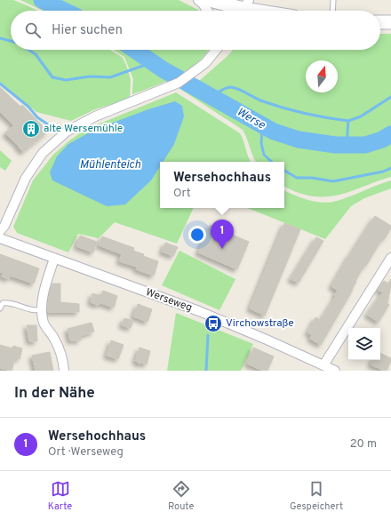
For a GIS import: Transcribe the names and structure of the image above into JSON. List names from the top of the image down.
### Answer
{
  "streets": {
    "street": ["Werseweg"]
  },
  "water": ["Werse", "Mühlenteich"],
  "places": {
    "building": ["alte Wersemühle"],
    "bus stop": ["Virchowstraße"]
  },
  "north": "top",
  "page": {
    "search": "Hier suchen",
    "popup": ["Wersehochhaus", "Ort"],
    "pins": "1",
    "heading": "In der Nähe",
    "list": [
      {
        "mark": "1",
        "name": "Wersehochhaus",
        "note": "Ort · Werseweg",
        "value": "20 m"
      }
    ],
    "nav": ["Karte", "Route", "Gespeichert"]
  }
}
